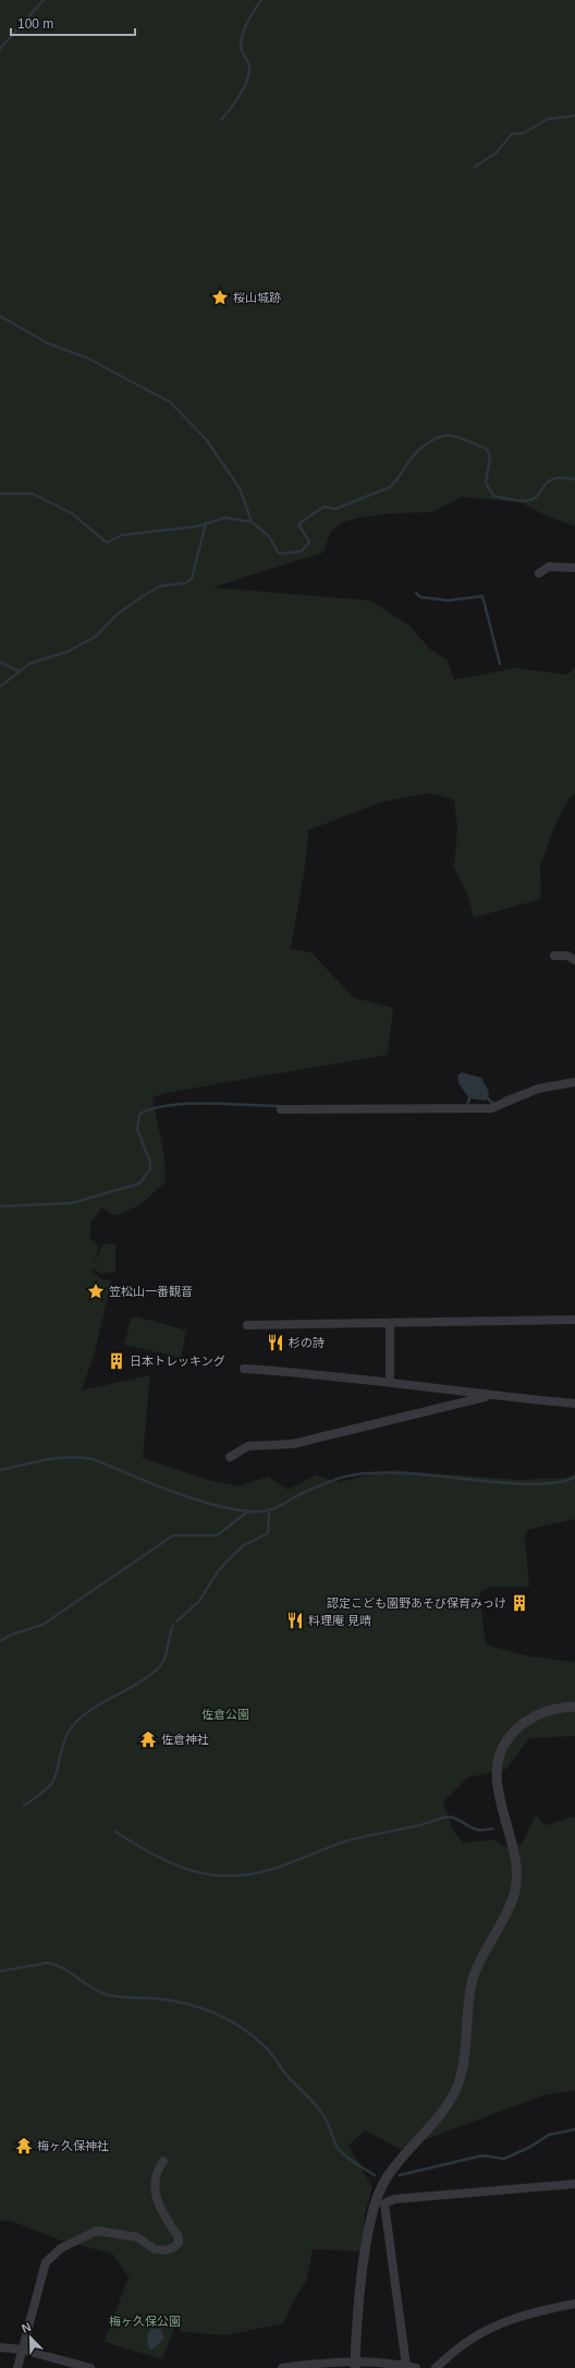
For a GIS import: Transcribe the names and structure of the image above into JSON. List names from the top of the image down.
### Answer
{
  "parks": ["佐倉公園", "梅ヶ久保公園"],
  "places": {
    "place": ["桜山城跡", "笠松山一番観音"],
    "restaurant": ["杉の詩", "料理庵 見晴"],
    "building": ["日本トレッキング", "認定こども園野あそび保育みっけ"],
    "temple": ["佐倉神社", "梅ヶ久保神社"]
  },
  "scale_bar": "100 m",
  "north": "top left"
}
